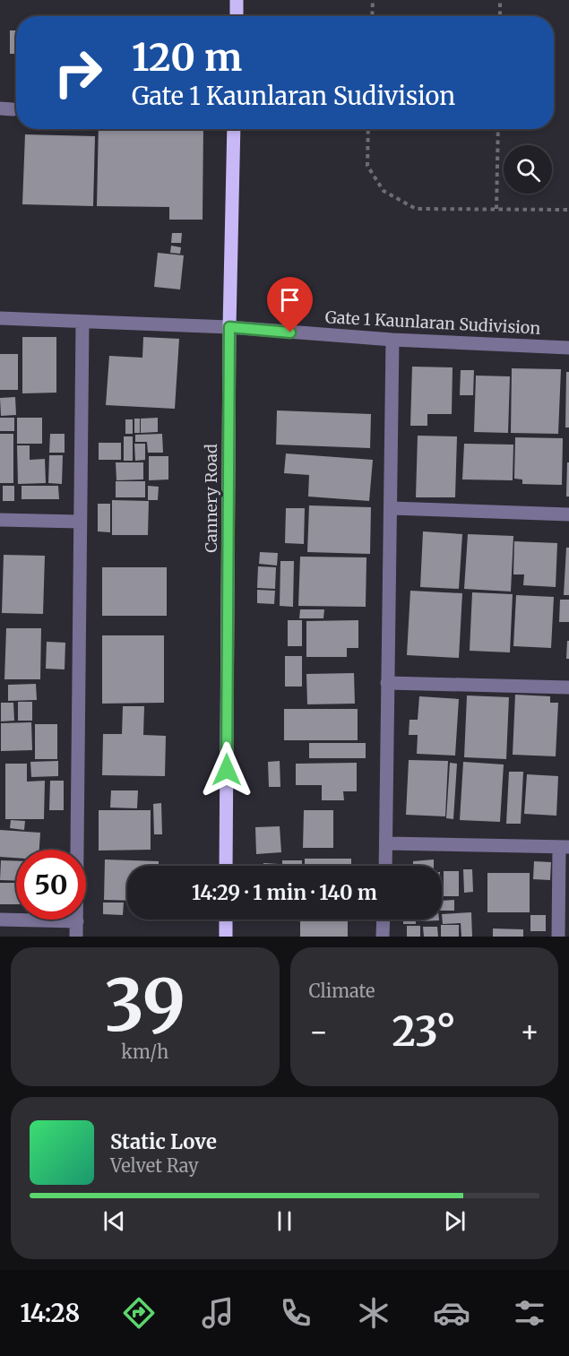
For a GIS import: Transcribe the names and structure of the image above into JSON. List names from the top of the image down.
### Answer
{
  "streets": {
    "main road": ["Cannery Road"],
    "street": ["Gate 1 Kaunlaran Sudivision"]
  },
  "crossings": [
    ["Gate 1 Kaunlaran Sudivision", "Cannery Road"]
  ],
  "page": {
    "turn": ["120 m", "Gate 1 Kaunlaran Sudivision"],
    "limit": "50",
    "trip": "14:29 · 1 min · 140 m",
    "tile": [
      ["39", "km/h"],
      "Climate"
    ],
    "heat": ["−", "23°", "+"],
    "song": ["Static Love", "Velvet Ray"],
    "tabs": "14:28"
  }
}
